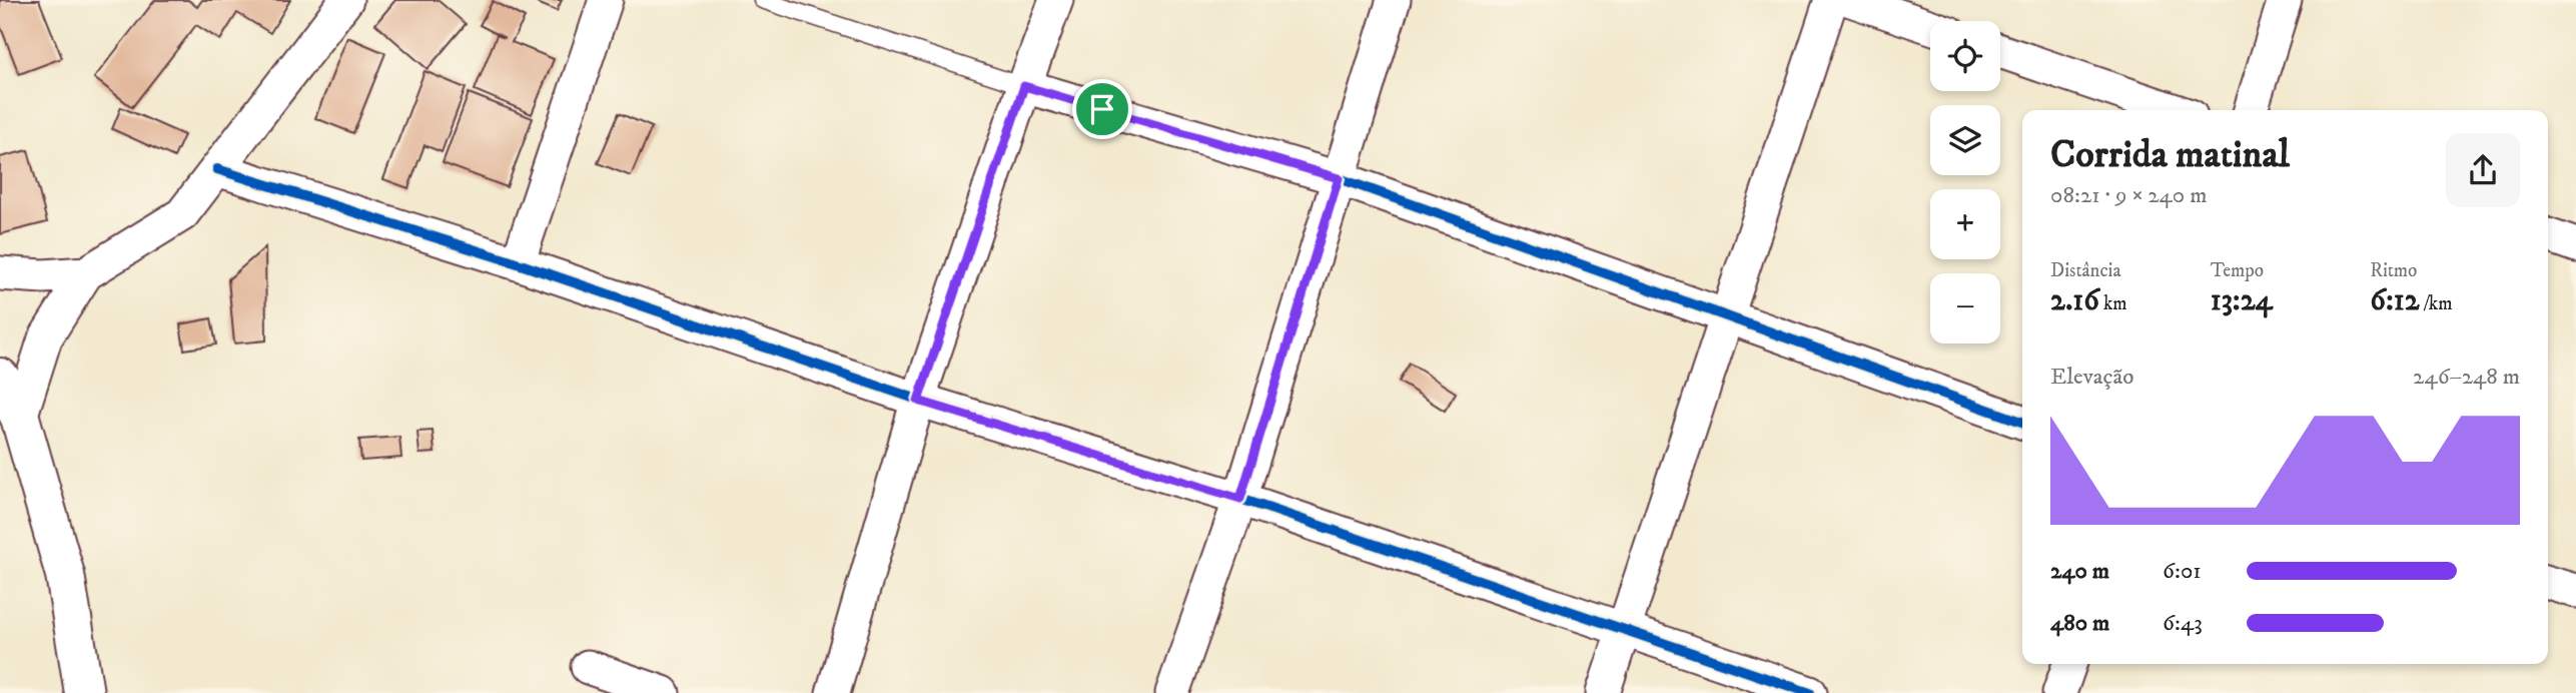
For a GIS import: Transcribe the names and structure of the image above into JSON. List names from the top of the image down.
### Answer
{
  "page": {
    "map_buttons": ["+", "−"],
    "heading": ["Corrida matinal", "08:21 · 9 × 240 m"],
    "stats": [
      ["Distância", "2.16 km"],
      ["Tempo", "13:24"],
      ["Ritmo", "6:12 /km"]
    ],
    "chart": ["Elevação", "246–248 m"],
    "list": [
      {
        "name": "240 m",
        "note": "6:01"
      },
      {
        "name": "480 m",
        "note": "6:43"
      }
    ]
  }
}
